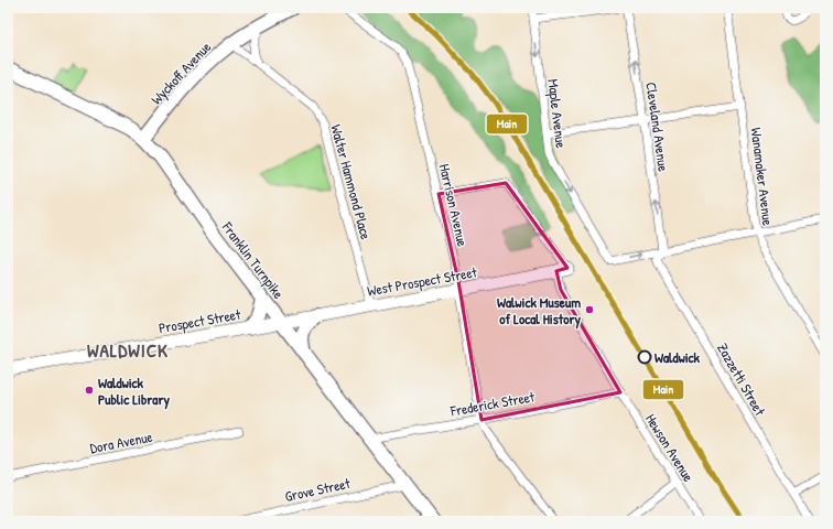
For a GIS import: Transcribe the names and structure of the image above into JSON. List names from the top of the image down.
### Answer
{
  "streets": {
    "main road": ["Wyckoff Avenue", "Franklin Turnpike"],
    "street": [
      "Maple Avenue",
      "Cleveland Avenue",
      "Wanamaker Avenue",
      "Walter Hammond Place",
      "Harrison Avenue",
      "West Prospect Street",
      "Prospect Street",
      "Zazzetti Street",
      "Frederick Street",
      "Dora Avenue",
      "Hewson Avenue",
      "Grove Street"
    ]
  },
  "crossings": [
    ["Wyckoff Avenue", "Walter Hammond Place"],
    ["Wyckoff Avenue", "Franklin Turnpike"],
    ["Maple Avenue", "Cleveland Avenue"],
    ["Maple Avenue", "Zazzetti Street"],
    ["Cleveland Avenue", "Zazzetti Street"],
    ["Walter Hammond Place", "West Prospect Street"],
    ["Harrison Avenue", "West Prospect Street"],
    ["Harrison Avenue", "Frederick Street"],
    ["Franklin Turnpike", "West Prospect Street"],
    ["Franklin Turnpike", "Prospect Street"],
    ["Franklin Turnpike", "Frederick Street"],
    ["Franklin Turnpike", "Grove Street"],
    ["West Prospect Street", "Prospect Street"],
    ["West Prospect Street", "Hewson Avenue"],
    ["Frederick Street", "Hewson Avenue"]
  ],
  "one_way": ["Maple Avenue", "Cleveland Avenue"],
  "districts": ["WALDWICK"],
  "places": ["Walwick Museum of Local History", "Waldwick", "Waldwick Public Library"],
  "lines": ["transit line Main"]
}
